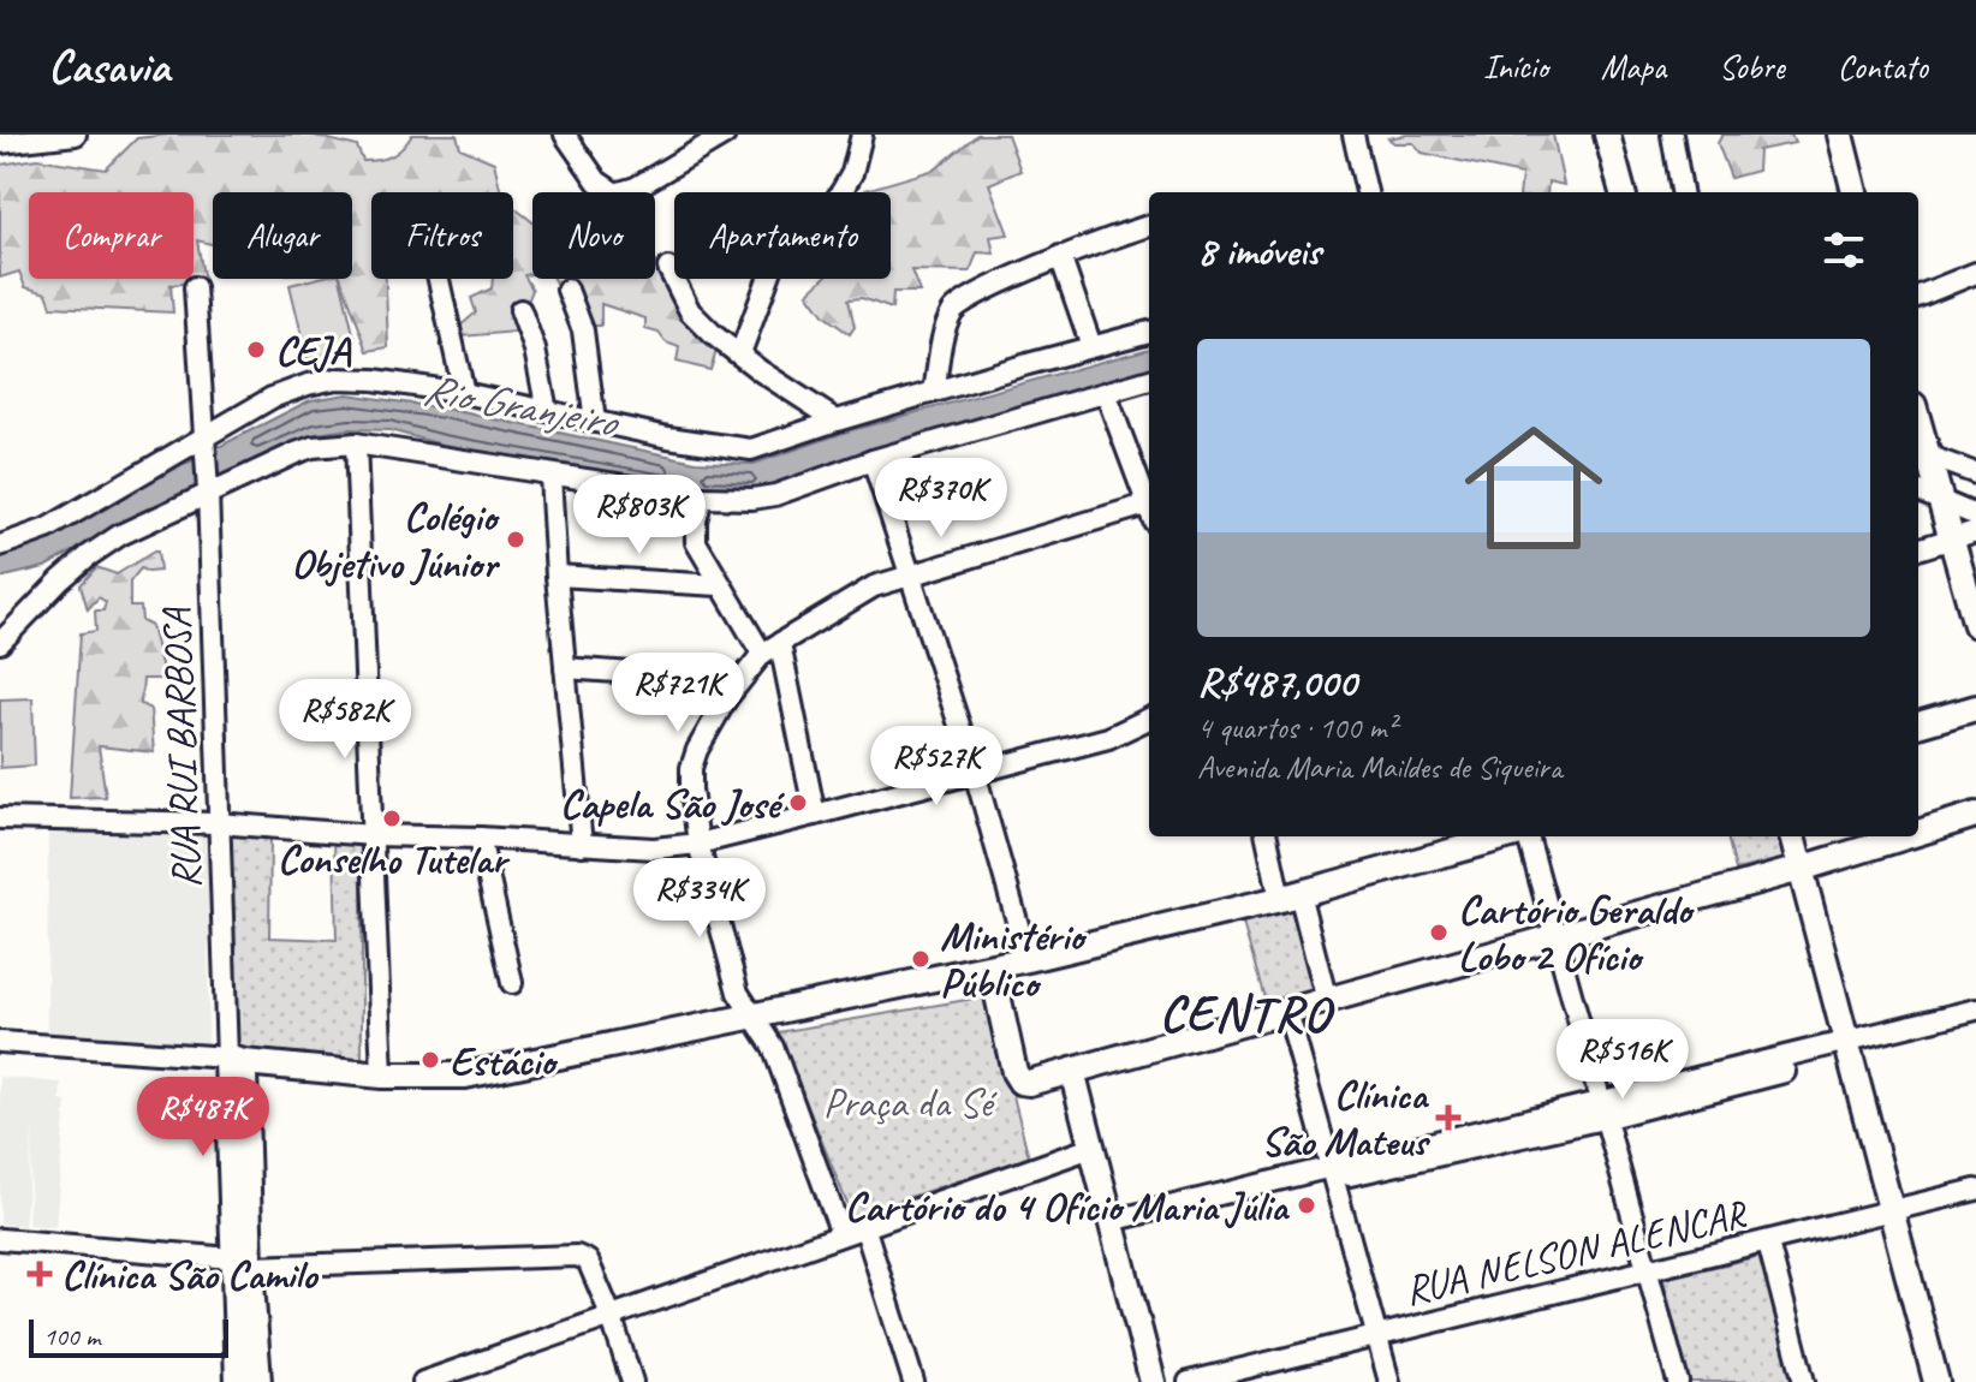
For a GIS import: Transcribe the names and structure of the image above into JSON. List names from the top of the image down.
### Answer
{
  "streets": {
    "street": ["RUA RUI BARBOSA", "RUA NELSON ALENCAR"]
  },
  "districts": ["CENTRO"],
  "water": ["Rio Granjeiro"],
  "parks": ["Praça da Sé"],
  "places": {
    "other": [
      "CEJA",
      "Colégio Objetivo Júnior",
      "Capela São José",
      "Conselho Tutelar",
      "Cartório Geraldo Lobo 2 Ofício",
      "Ministério Público",
      "Estácio",
      "Cartório do 4 Ofício Maria Júlia"
    ],
    "health": ["Clínica São Mateus", "Clínica São Camilo"]
  },
  "scale_bar": "100 m",
  "page": {
    "header": "Casavia",
    "nav": [
      "Início",
      "Mapa",
      "Sobre",
      "Contato"
    ],
    "chip": [
      "Comprar",
      "Alugar",
      "Filtros",
      "Novo",
      "Apartamento"
    ],
    "heading": "8 imóveis",
    "list": [
      {
        "name": "R$487,000",
        "note": "4 quartos · 100 m² · Avenida Maria Maildes de Siqueira"
      }
    ],
    "price": [
      "R$370K",
      "R$803K",
      "R$721K",
      "R$582K",
      "R$527K",
      "R$334K",
      "R$516K",
      "R$487K"
    ],
    "scale": "100 m"
  }
}
